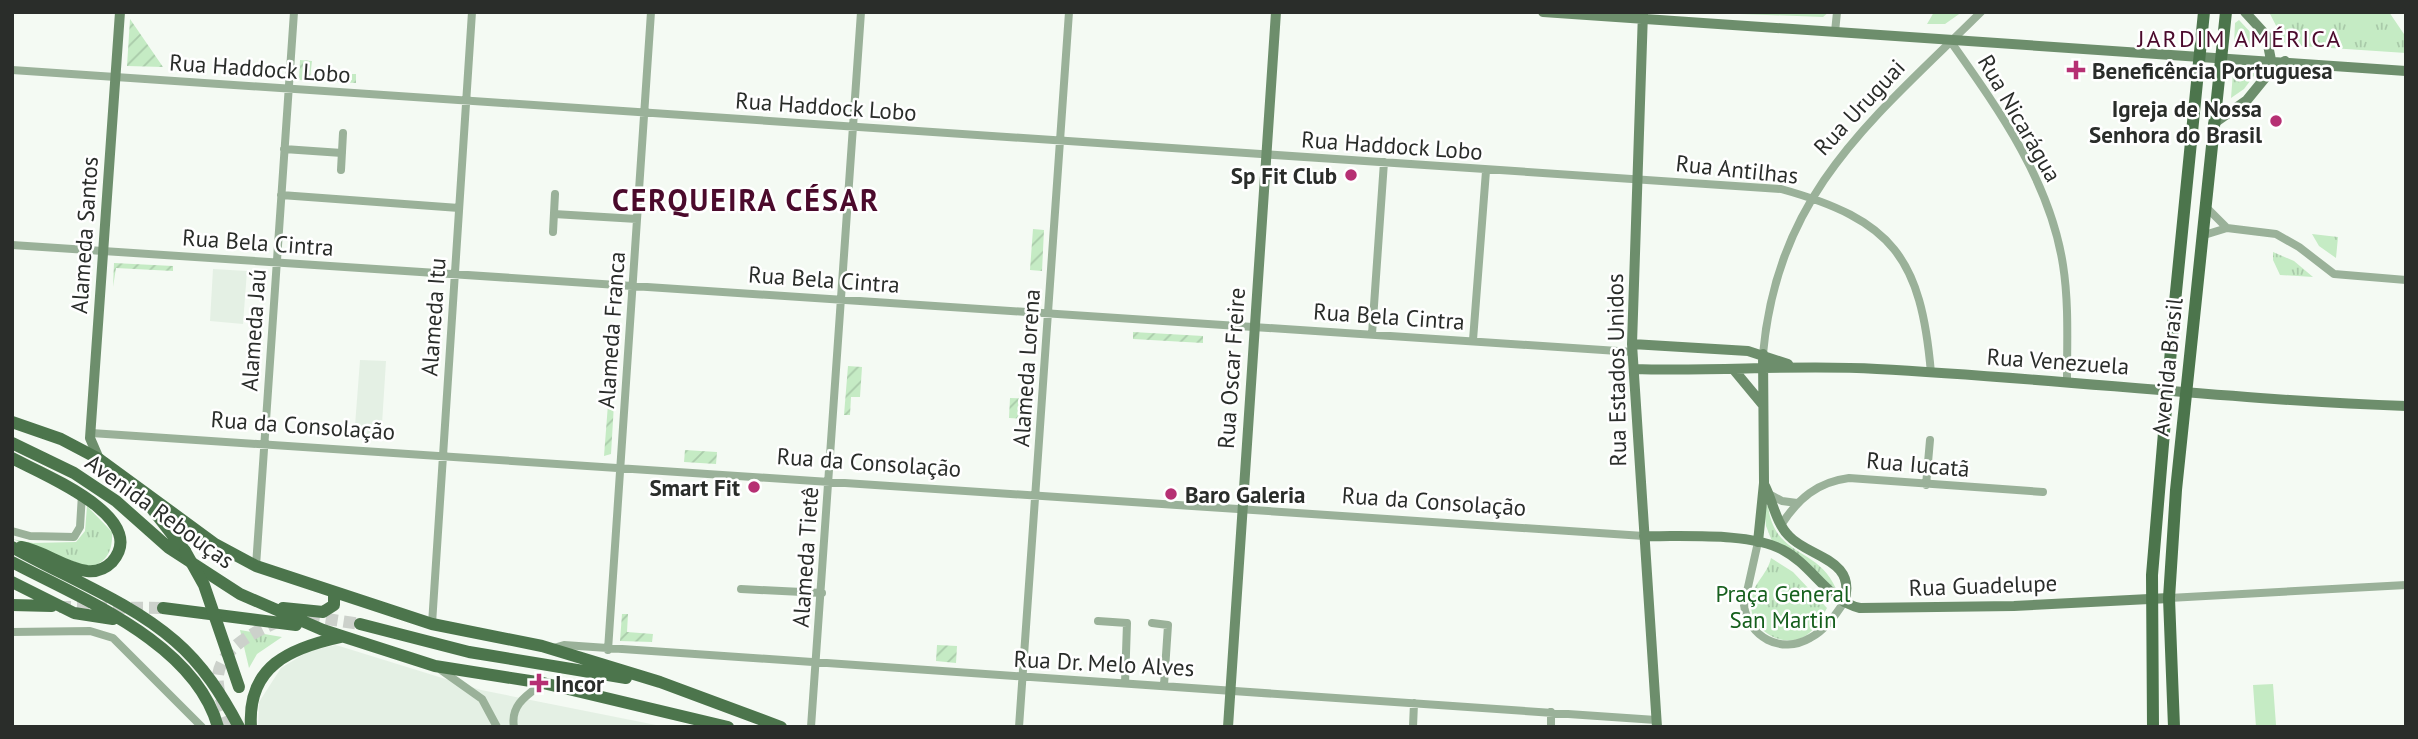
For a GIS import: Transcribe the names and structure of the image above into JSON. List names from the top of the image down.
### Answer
{
  "streets": {
    "main road": ["Avenida Brasil", "Avenida Rebouças"],
    "street": [
      "Rua Haddock Lobo",
      "Rua Uruguai",
      "Rua Nicarágua",
      "Rua Antilhas",
      "Alameda Santos",
      "Rua Bela Cintra",
      "Alameda Itu",
      "Alameda Jaú",
      "Alameda Franca",
      "Rua Venezuela",
      "Alameda Lorena",
      "Rua Oscar Freire",
      "Rua Estados Unidos",
      "Rua da Consolação",
      "Rua Iucatã",
      "Alameda Tietê",
      "Rua Guadelupe",
      "Rua Dr. Melo Alves"
    ]
  },
  "crossings": [
    ["Rua Haddock Lobo", "Rua Antilhas"],
    ["Rua Haddock Lobo", "Alameda Santos"],
    ["Rua Haddock Lobo", "Alameda Itu"],
    ["Rua Haddock Lobo", "Alameda Jaú"],
    ["Rua Haddock Lobo", "Alameda Franca"],
    ["Rua Haddock Lobo", "Alameda Lorena"],
    ["Rua Haddock Lobo", "Rua Oscar Freire"],
    ["Rua Haddock Lobo", "Rua Estados Unidos"],
    ["Rua Haddock Lobo", "Alameda Tietê"],
    ["Rua Uruguai", "Rua Nicarágua"],
    ["Rua Uruguai", "Rua Antilhas"],
    ["Rua Uruguai", "Rua Venezuela"],
    ["Rua Nicarágua", "Rua Venezuela"],
    ["Rua Antilhas", "Rua Venezuela"],
    ["Rua Antilhas", "Rua Estados Unidos"],
    ["Alameda Santos", "Rua Bela Cintra"],
    ["Alameda Santos", "Rua da Consolação"],
    ["Alameda Santos", "Avenida Rebouças"],
    ["Rua Bela Cintra", "Alameda Itu"],
    ["Rua Bela Cintra", "Alameda Jaú"],
    ["Rua Bela Cintra", "Alameda Franca"],
    ["Rua Bela Cintra", "Rua Venezuela"],
    ["Rua Bela Cintra", "Alameda Lorena"],
    ["Rua Bela Cintra", "Rua Oscar Freire"],
    ["Rua Bela Cintra", "Rua Estados Unidos"],
    ["Rua Bela Cintra", "Alameda Tietê"],
    ["Alameda Itu", "Rua da Consolação"],
    ["Alameda Itu", "Avenida Rebouças"],
    ["Alameda Jaú", "Rua da Consolação"],
    ["Alameda Jaú", "Avenida Rebouças"],
    ["Alameda Franca", "Rua da Consolação"],
    ["Alameda Franca", "Rua Dr. Melo Alves"],
    ["Rua Venezuela", "Avenida Brasil"],
    ["Rua Venezuela", "Rua Estados Unidos"],
    ["Avenida Brasil", "Rua Guadelupe"],
    ["Alameda Lorena", "Rua da Consolação"],
    ["Alameda Lorena", "Rua Dr. Melo Alves"],
    ["Rua Oscar Freire", "Rua da Consolação"],
    ["Rua Oscar Freire", "Rua Dr. Melo Alves"],
    ["Rua Estados Unidos", "Rua da Consolação"],
    ["Rua Estados Unidos", "Rua Dr. Melo Alves"],
    ["Rua da Consolação", "Alameda Tietê"],
    ["Avenida Rebouças", "Rua Dr. Melo Alves"],
    ["Alameda Tietê", "Rua Dr. Melo Alves"]
  ],
  "districts": ["JARDIM AMÉRICA", "CERQUEIRA CÉSAR"],
  "parks": ["Praça General San Martin"],
  "places": {
    "health": ["Beneficência Portuguesa", "Incor"],
    "other": [
      "Igreja de Nossa Senhora do Brasil",
      "Sp Fit Club",
      "Smart Fit",
      "Baro Galeria"
    ]
  }
}
